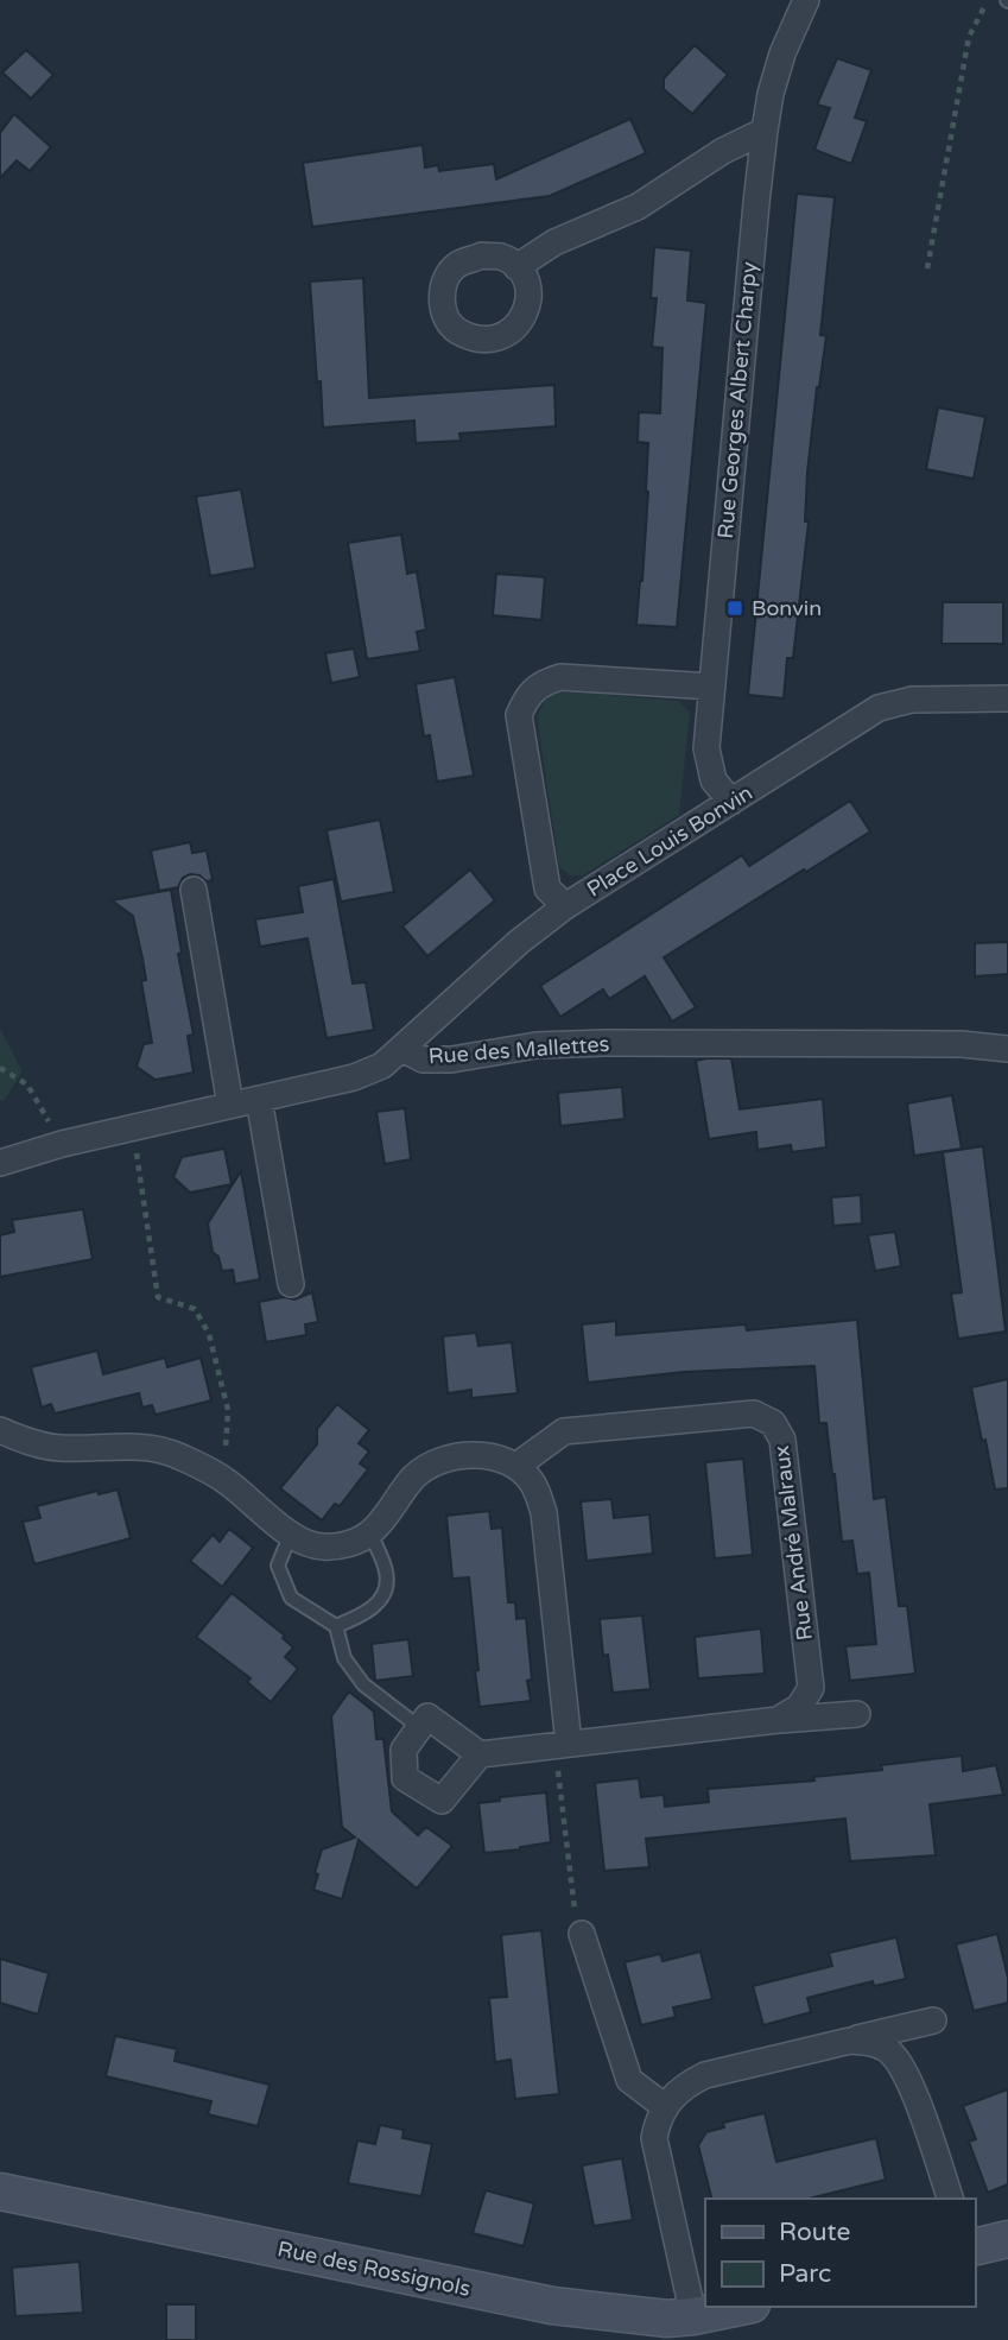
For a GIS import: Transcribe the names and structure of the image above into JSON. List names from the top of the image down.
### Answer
{
  "streets": {
    "street": [
      "Rue Georges Albert Charpy",
      "Place Louis Bonvin",
      "Rue des Mallettes",
      "Rue André Malraux",
      "Rue des Rossignols"
    ]
  },
  "crossings": [
    ["Rue Georges Albert Charpy", "Place Louis Bonvin"],
    ["Place Louis Bonvin", "Rue des Mallettes"]
  ],
  "places": {
    "transit": ["Bonvin"]
  },
  "legend": ["Route", "Parc"]
}
